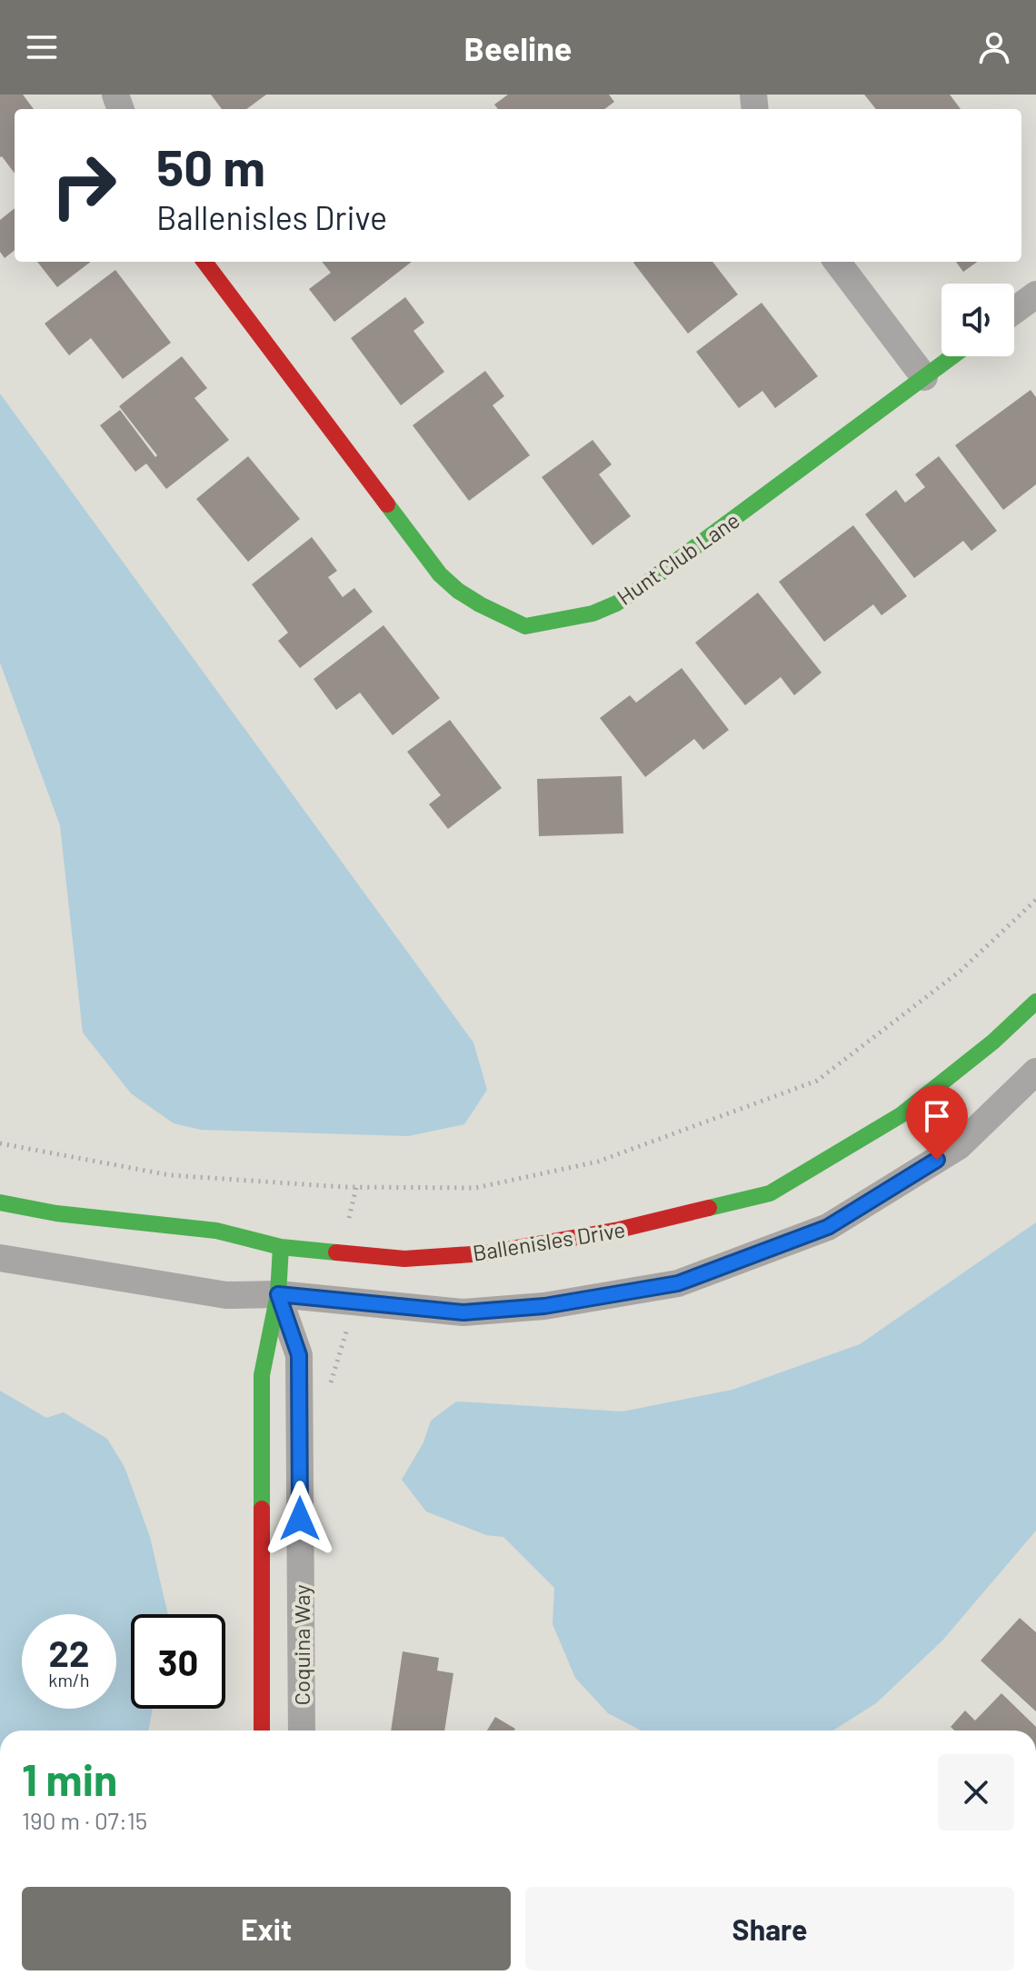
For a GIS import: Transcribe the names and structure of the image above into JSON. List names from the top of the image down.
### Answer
{
  "streets": {
    "street": ["Hunt Club Lane", "Ballenisles Drive", "Coquina Way"]
  },
  "crossings": [
    ["Ballenisles Drive", "Coquina Way"]
  ],
  "page": {
    "header": "Beeline",
    "turn": ["50 m", "Ballenisles Drive"],
    "speed": "22 km/h",
    "limit": "30",
    "heading": ["1 min", "190 m · 07:15"],
    "buttons": ["Exit", "Share"]
  }
}
